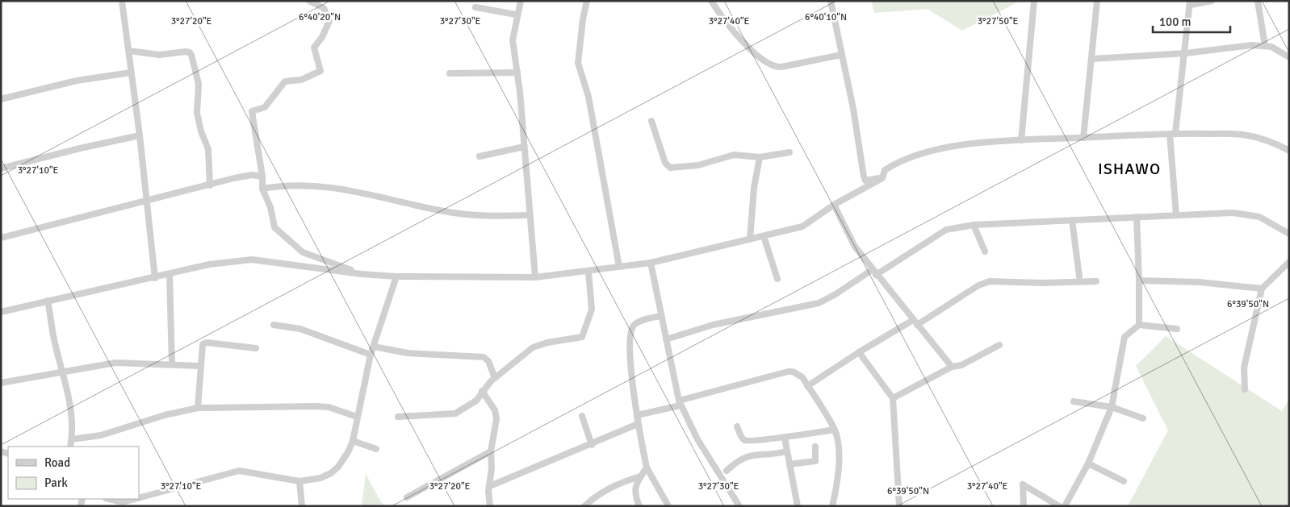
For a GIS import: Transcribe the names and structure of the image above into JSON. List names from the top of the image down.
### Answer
{
  "districts": ["ISHAWO"],
  "legend": ["Road", "Park"],
  "scale_bar": "100 m",
  "coordinates": [
    "6°40'20\"N",
    "6°40'10\"N",
    "3°27'20\"E",
    "3°27'30\"E",
    "3°27'40\"E",
    "3°27'50\"E",
    "3°27'10\"E",
    "6°39'50\"N"
  ]
}
